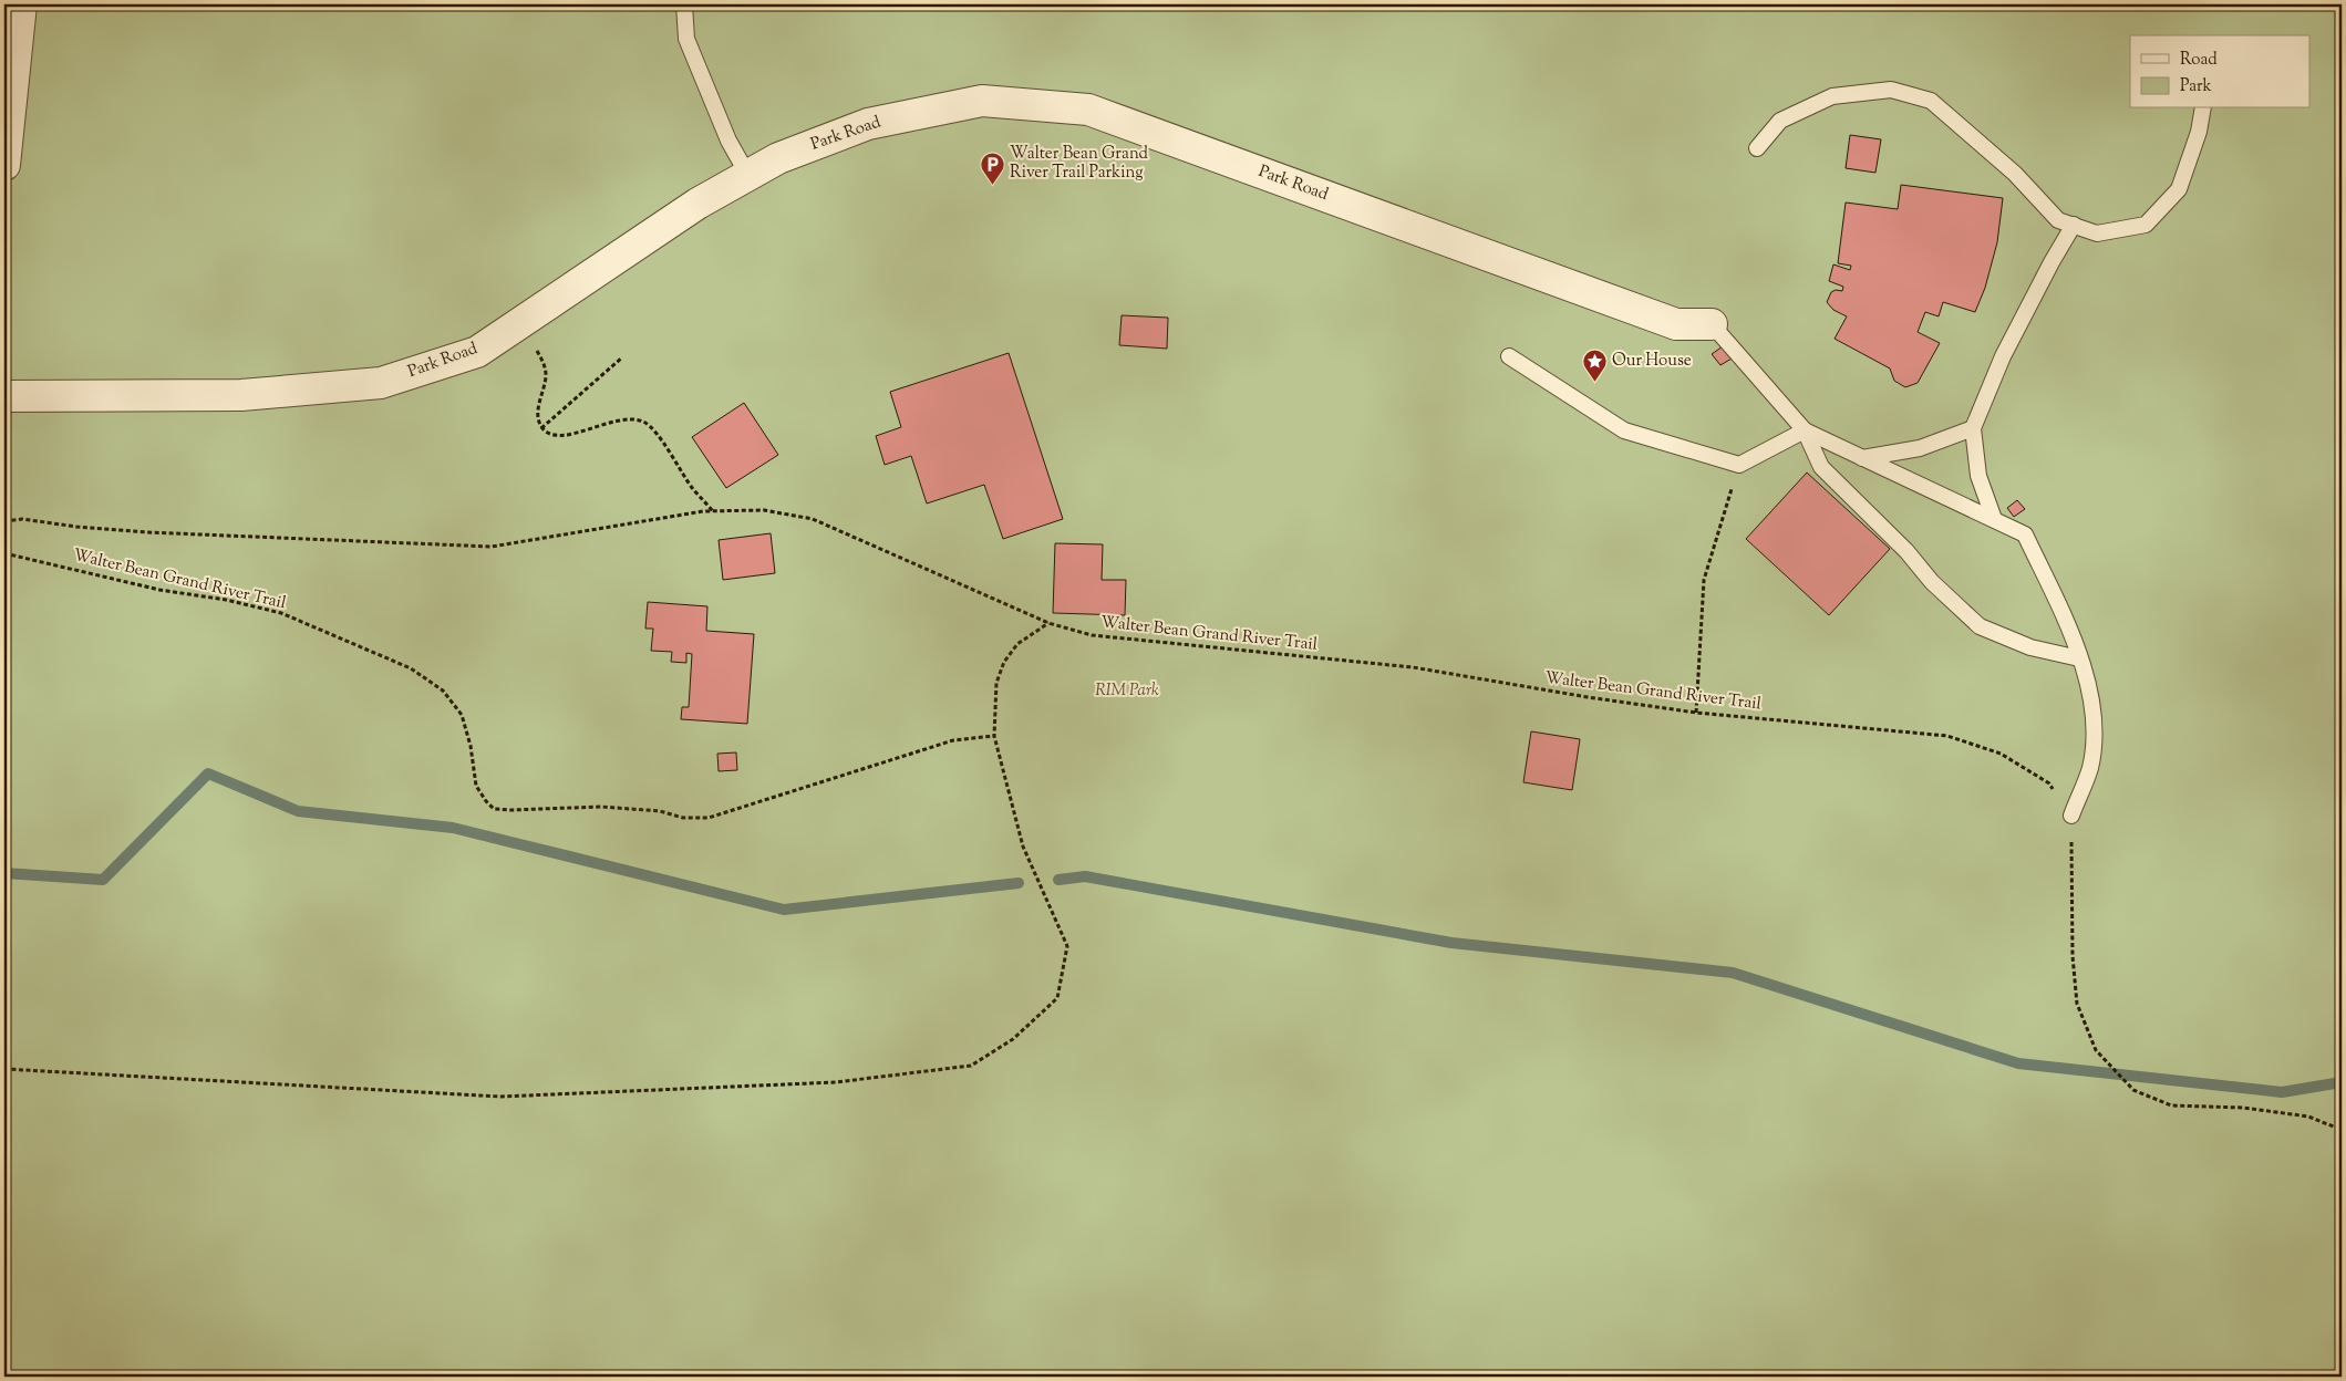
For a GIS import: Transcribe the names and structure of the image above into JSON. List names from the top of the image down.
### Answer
{
  "streets": {
    "street": ["Park Road"],
    "path": ["Walter Bean Grand River Trail"]
  },
  "parks": ["RIM Park"],
  "places": {
    "parking": ["Walter Bean Grand River Trail Parking"],
    "place": ["Our House"]
  },
  "legend": ["Road", "Park"]
}
